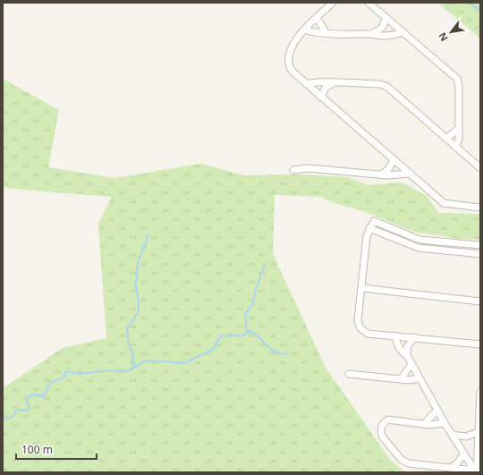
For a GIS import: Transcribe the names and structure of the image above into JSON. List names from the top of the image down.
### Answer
{
  "scale_bar": "100 m",
  "north": "bottom left"
}
